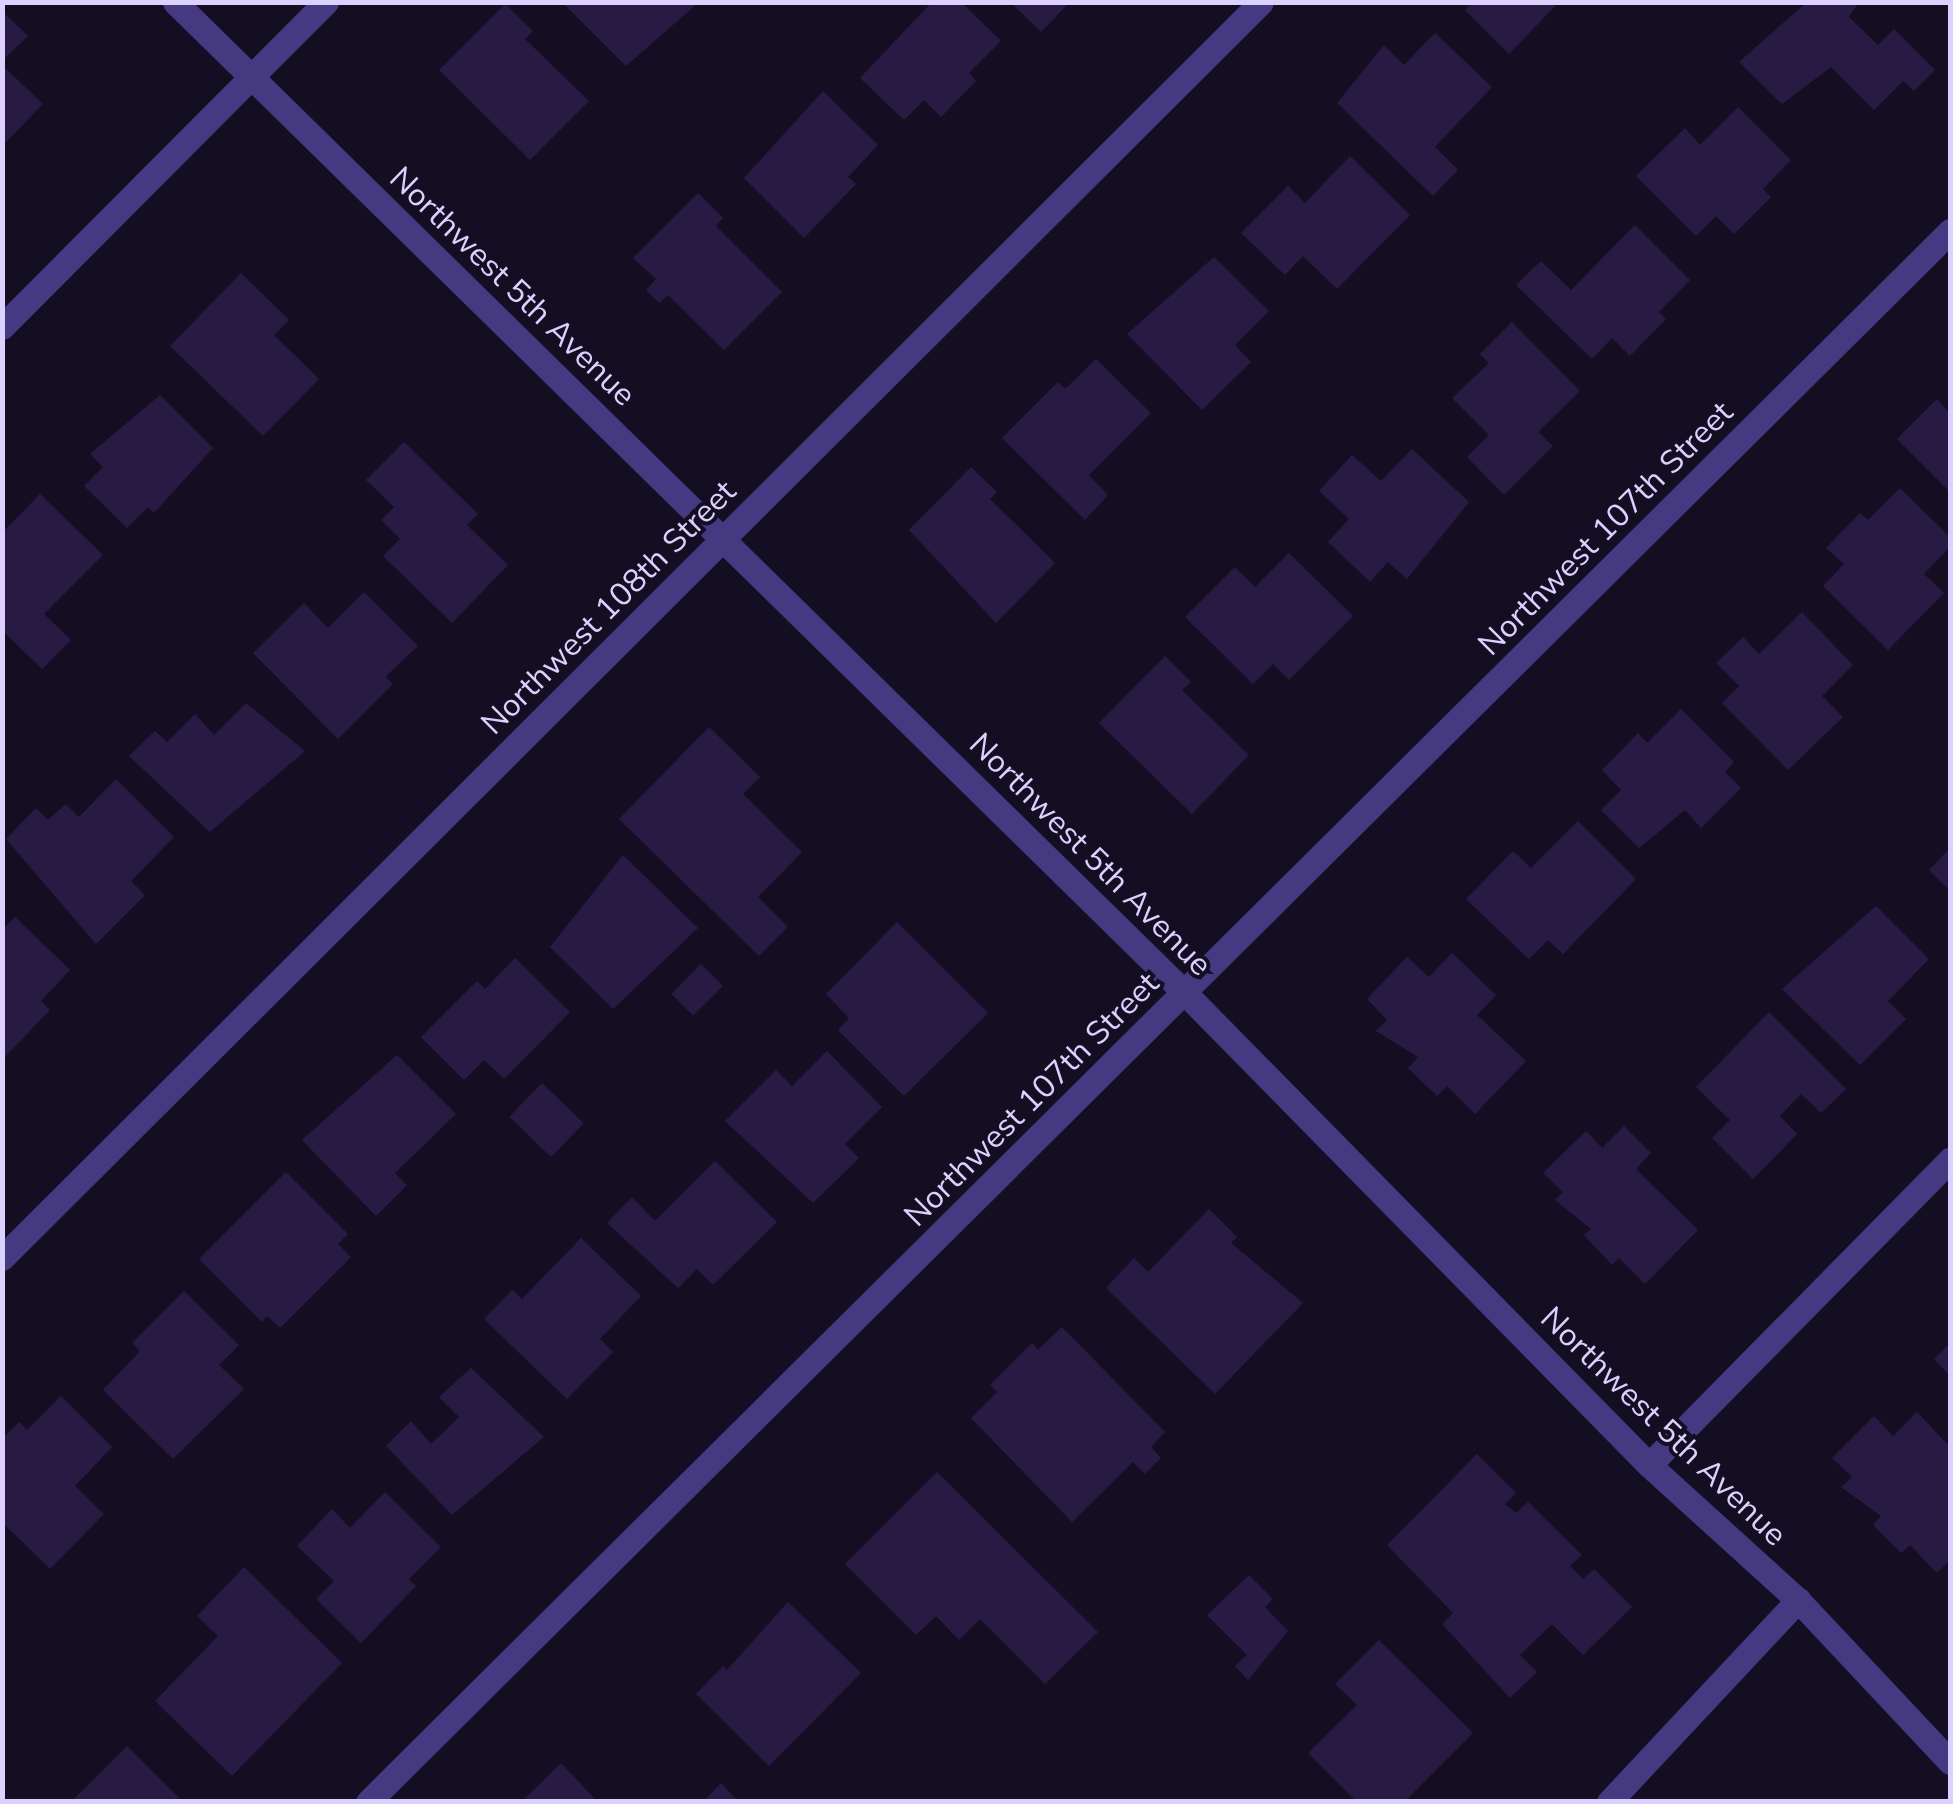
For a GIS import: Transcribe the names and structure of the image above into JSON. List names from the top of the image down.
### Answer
{
  "streets": {
    "street": ["Northwest 5th Avenue", "Northwest 107th Street", "Northwest 108th Street"]
  },
  "crossings": [
    ["Northwest 5th Avenue", "Northwest 107th Street"],
    ["Northwest 5th Avenue", "Northwest 108th Street"]
  ]
}
